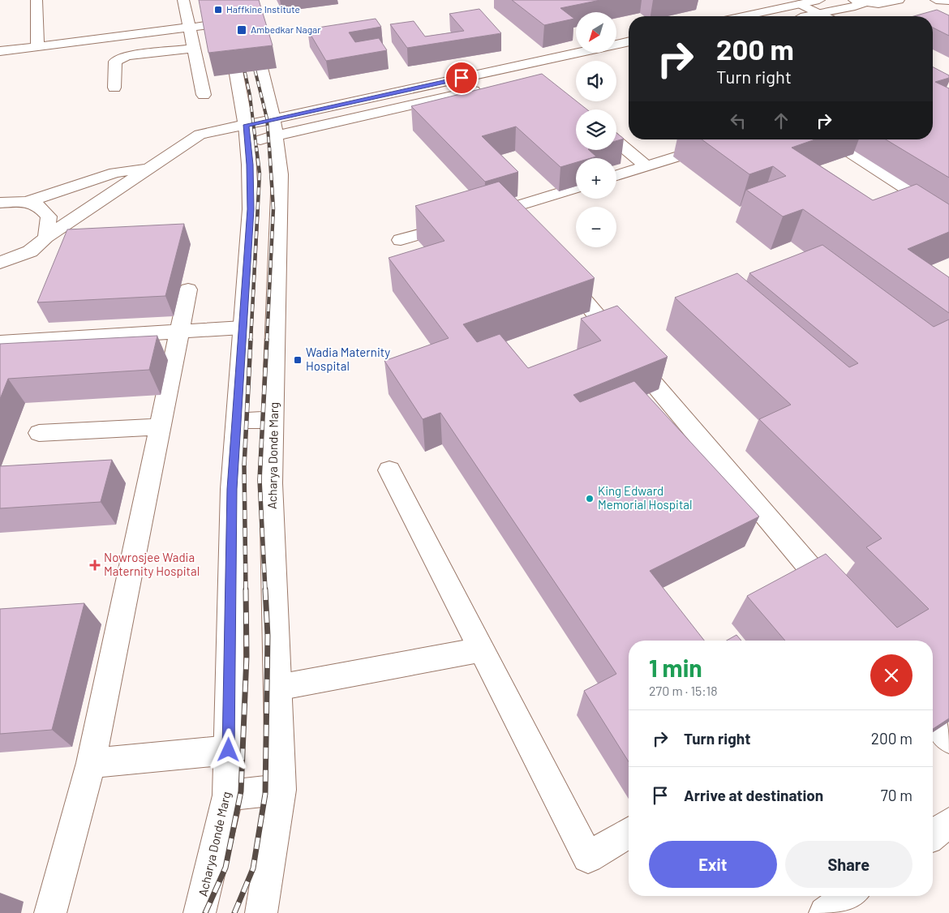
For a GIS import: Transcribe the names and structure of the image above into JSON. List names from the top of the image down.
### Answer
{
  "streets": {
    "main road": ["Acharya Donde Marg"]
  },
  "places": {
    "transit": ["Haffkine Institute", "Ambedkar Nagar", "Wadia Maternity Hospital"],
    "other": ["King Edward Memorial Hospital"],
    "health": ["Nowrosjee Wadia Maternity Hospital"]
  },
  "north": "bottom left",
  "page": {
    "map_buttons": ["+", "−"],
    "turn": ["200 m", "Turn right"],
    "heading": ["1 min", "270 m · 15:18"],
    "list": [
      {
        "name": "Turn right",
        "value": "200 m"
      },
      {
        "name": "Arrive at destination",
        "value": "70 m"
      }
    ],
    "buttons": ["Exit", "Share"]
  }
}
